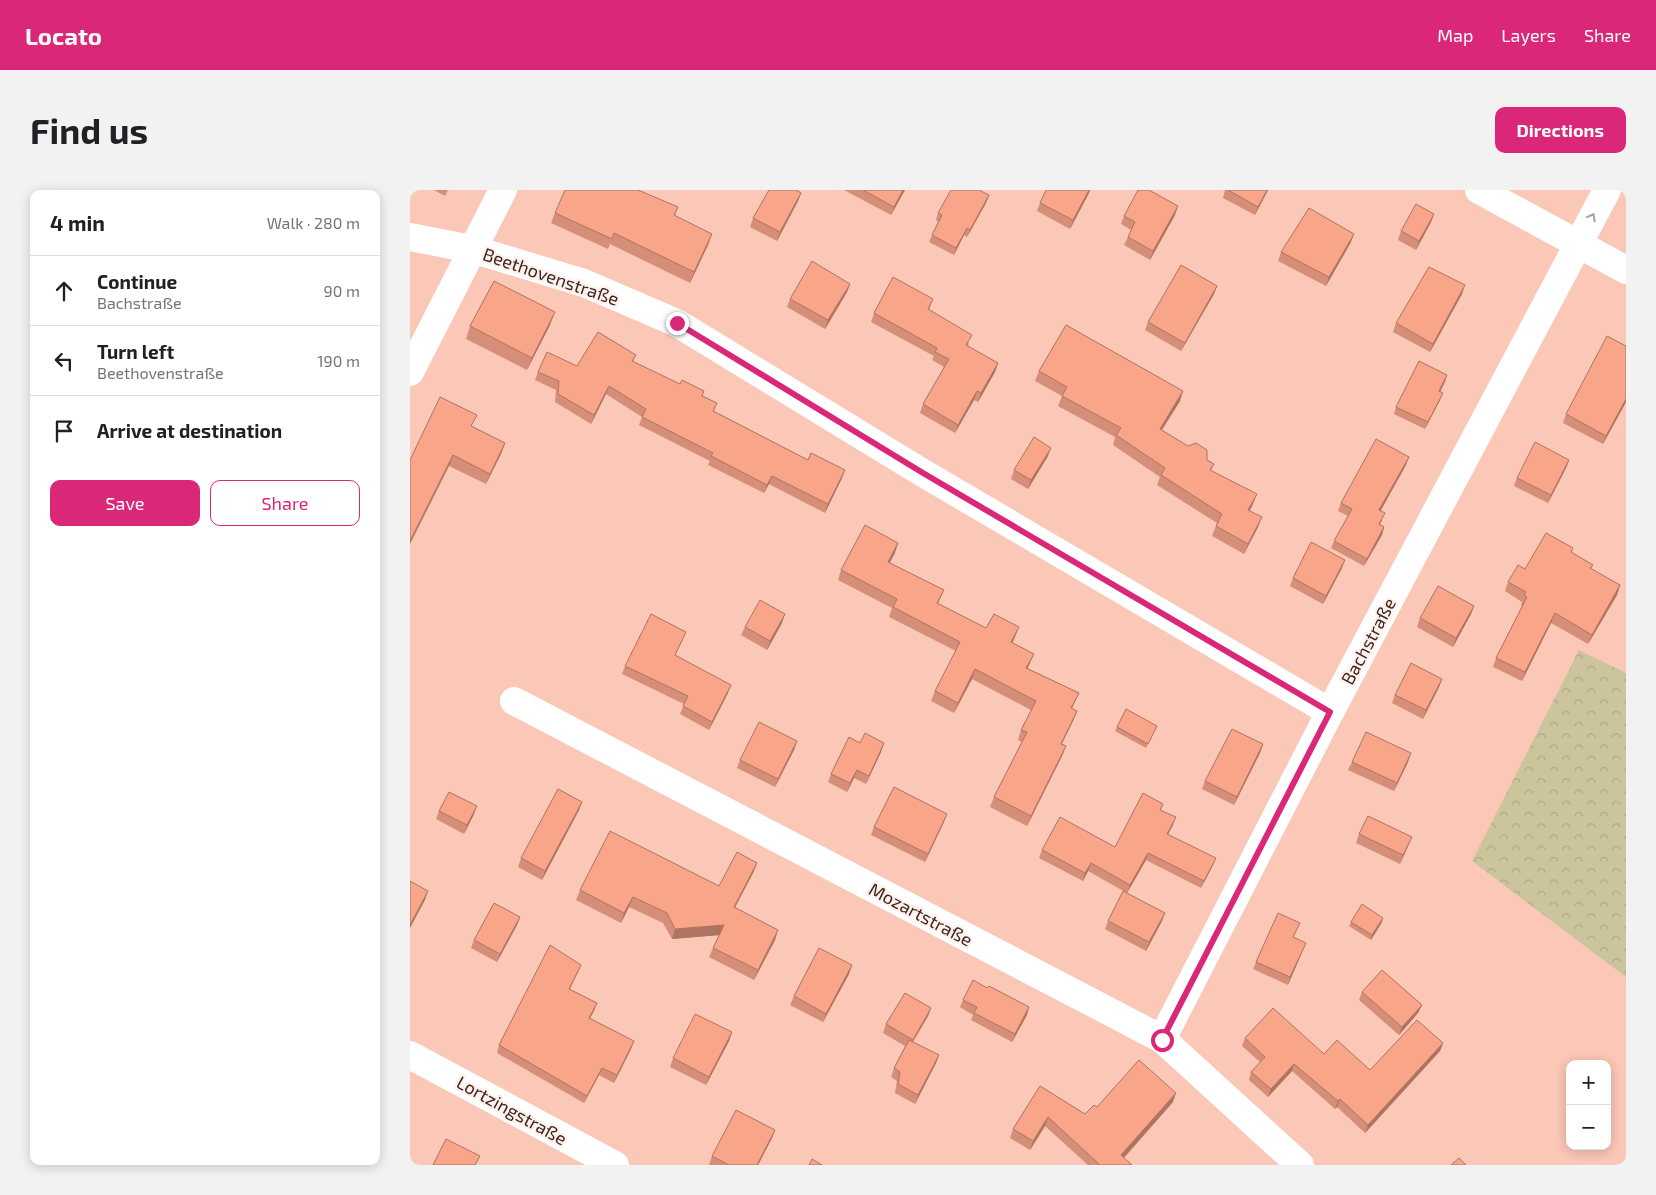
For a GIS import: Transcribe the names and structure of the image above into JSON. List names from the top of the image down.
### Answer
{
  "streets": {
    "street": [
      "Beethovenstraße",
      "Bachstraße",
      "Mozartstraße",
      "Lortzingstraße"
    ]
  },
  "crossings": [
    ["Beethovenstraße", "Bachstraße"],
    ["Bachstraße", "Mozartstraße"]
  ],
  "page": {
    "header": "Locato",
    "nav": ["Map", "Layers", "Share"],
    "buttons": [
      "Directions",
      ["Save", "Share"]
    ],
    "title": "Find us",
    "heading": ["4 min", "Walk · 280 m"],
    "list": [
      ["Continue", "Bachstraße", "90 m"],
      ["Turn left", "Beethovenstraße", "190 m"],
      "Arrive at destination"
    ],
    "map_buttons": ["+", "−"]
  }
}
